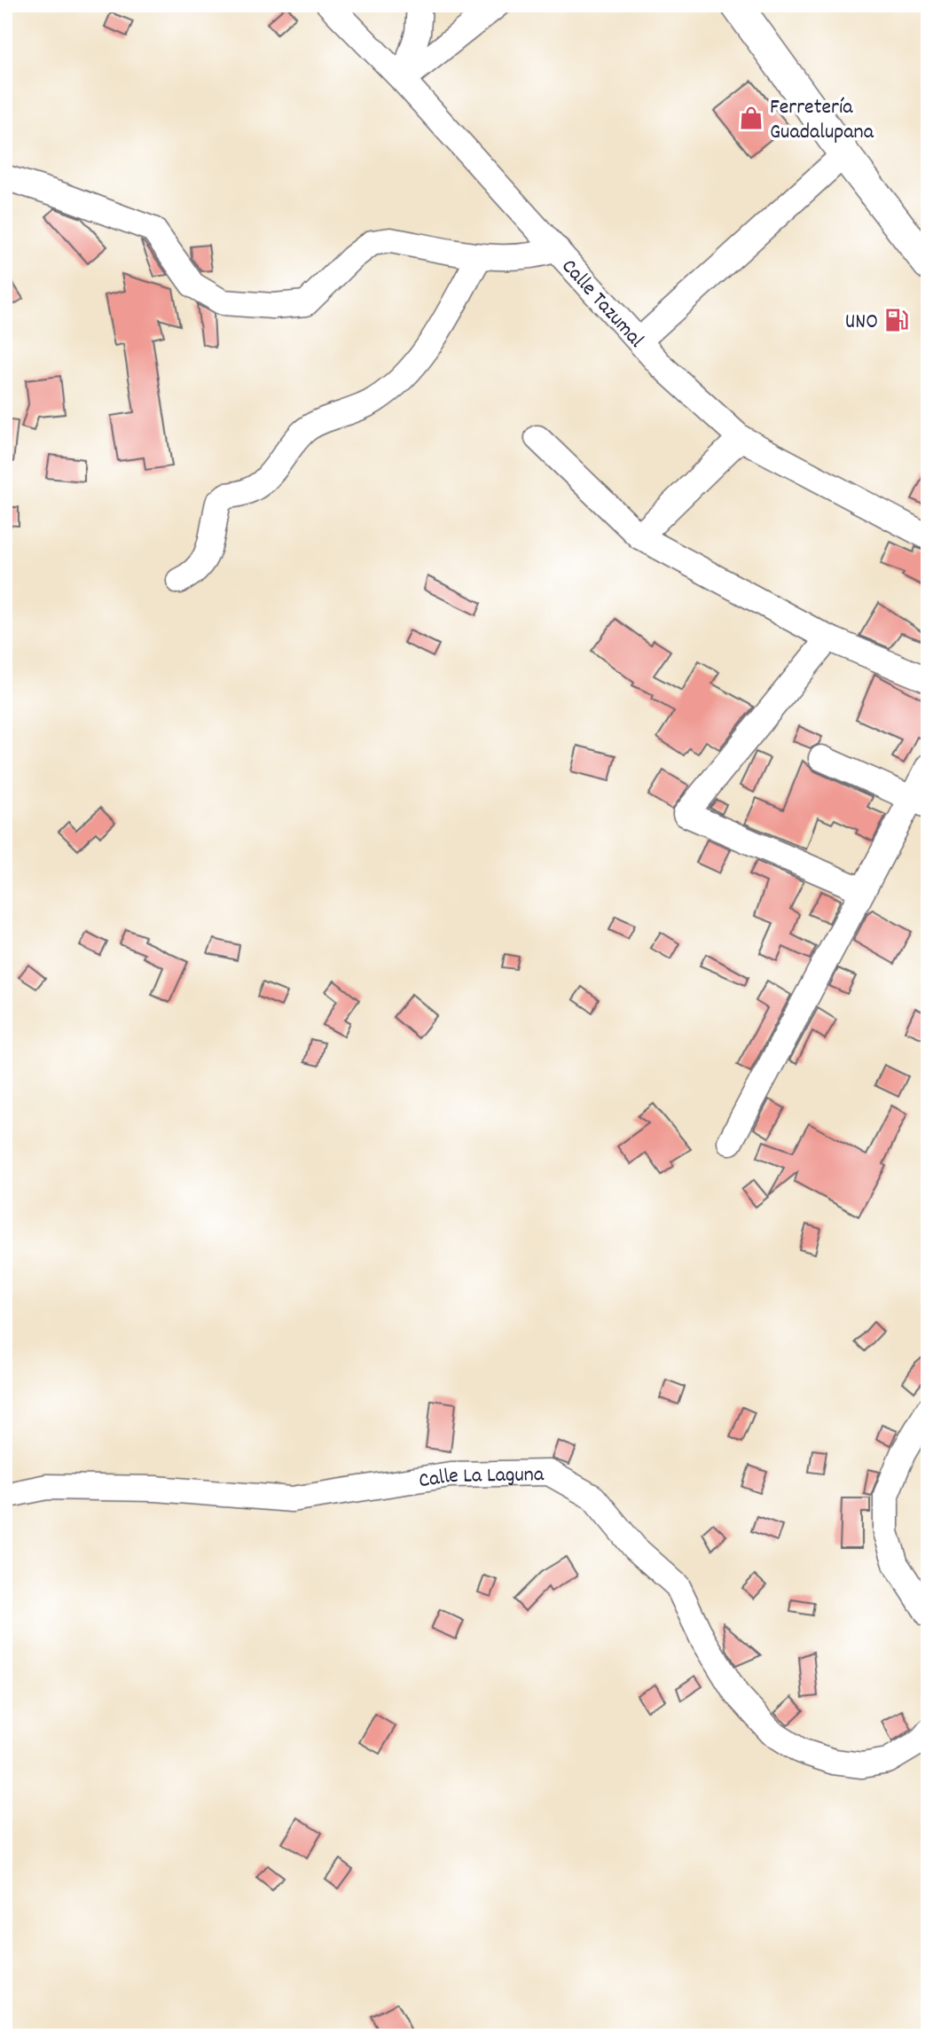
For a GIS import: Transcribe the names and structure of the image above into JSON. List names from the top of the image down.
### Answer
{
  "streets": {
    "street": ["Calle Tazumal", "Calle La Laguna"]
  },
  "places": {
    "shop": ["Ferretería Guadalupana"],
    "fuel station": ["UNO"]
  }
}
